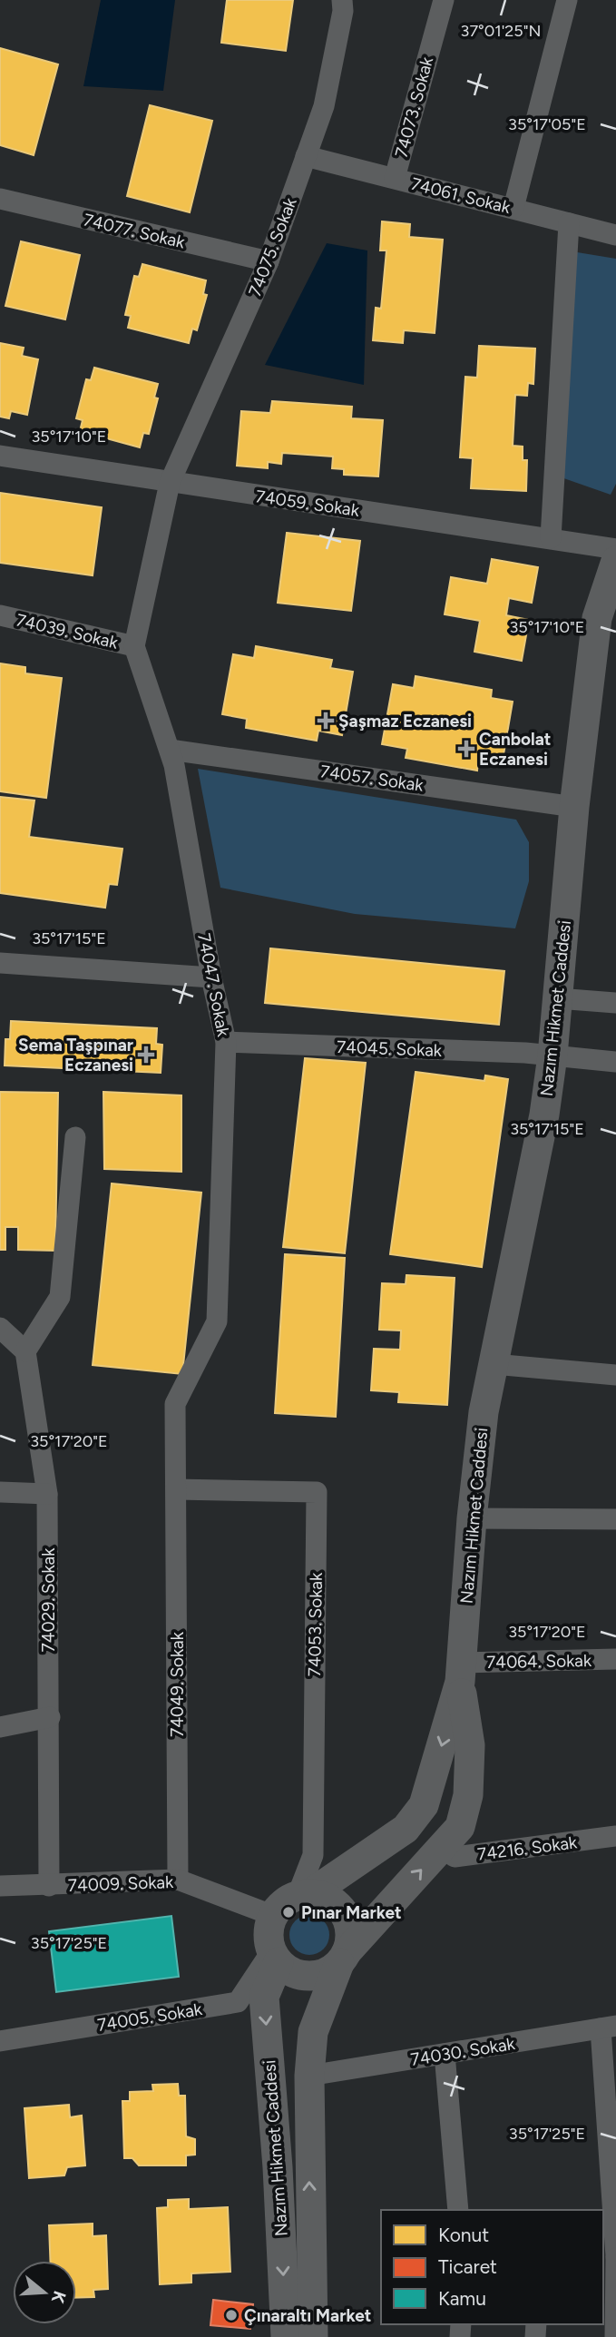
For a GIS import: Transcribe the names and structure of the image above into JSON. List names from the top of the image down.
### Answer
{
  "streets": {
    "main road": ["Nazım Hikmet Caddesi"],
    "street": [
      "74073. Sokak",
      "74061. Sokak",
      "74077. Sokak",
      "74075. Sokak",
      "74059. Sokak",
      "74039. Sokak",
      "74057. Sokak",
      "74047. Sokak",
      "74045. Sokak",
      "74029. Sokak",
      "74053. Sokak",
      "74064. Sokak",
      "74049. Sokak",
      "74216. Sokak",
      "74009. Sokak",
      "74005. Sokak",
      "74030. Sokak"
    ]
  },
  "crossings": [
    ["74073. Sokak", "74061. Sokak"],
    ["74061. Sokak", "74075. Sokak"],
    ["74077. Sokak", "74075. Sokak"],
    ["74075. Sokak", "74059. Sokak"],
    ["74039. Sokak", "74047. Sokak"],
    ["74057. Sokak", "74047. Sokak"],
    ["74057. Sokak", "Nazım Hikmet Caddesi"],
    ["74047. Sokak", "74045. Sokak"],
    ["74047. Sokak", "74053. Sokak"],
    ["74047. Sokak", "74049. Sokak"],
    ["Nazım Hikmet Caddesi", "74045. Sokak"],
    ["Nazım Hikmet Caddesi", "74053. Sokak"],
    ["Nazım Hikmet Caddesi", "74064. Sokak"],
    ["Nazım Hikmet Caddesi", "74216. Sokak"],
    ["Nazım Hikmet Caddesi", "74009. Sokak"],
    ["Nazım Hikmet Caddesi", "74005. Sokak"],
    ["Nazım Hikmet Caddesi", "74030. Sokak"],
    ["74029. Sokak", "74009. Sokak"],
    ["74053. Sokak", "74049. Sokak"],
    ["74053. Sokak", "74009. Sokak"],
    ["74053. Sokak", "74005. Sokak"],
    ["74049. Sokak", "74009. Sokak"],
    ["74009. Sokak", "74005. Sokak"]
  ],
  "places": {
    "health": ["Şaşmaz Eczanesi", "Canbolat Eczanesi", "Sema Taşpınar Eczanesi"],
    "other": ["Pınar Market", "Çınaraltı Market"]
  },
  "legend": ["Konut", "Ticaret", "Kamu"],
  "north": "right",
  "coordinates": [
    "37°01'25\"N",
    "35°17'05\"E",
    "35°17'10\"E",
    "35°17'15\"E",
    "35°17'20\"E",
    "35°17'25\"E"
  ]
}
